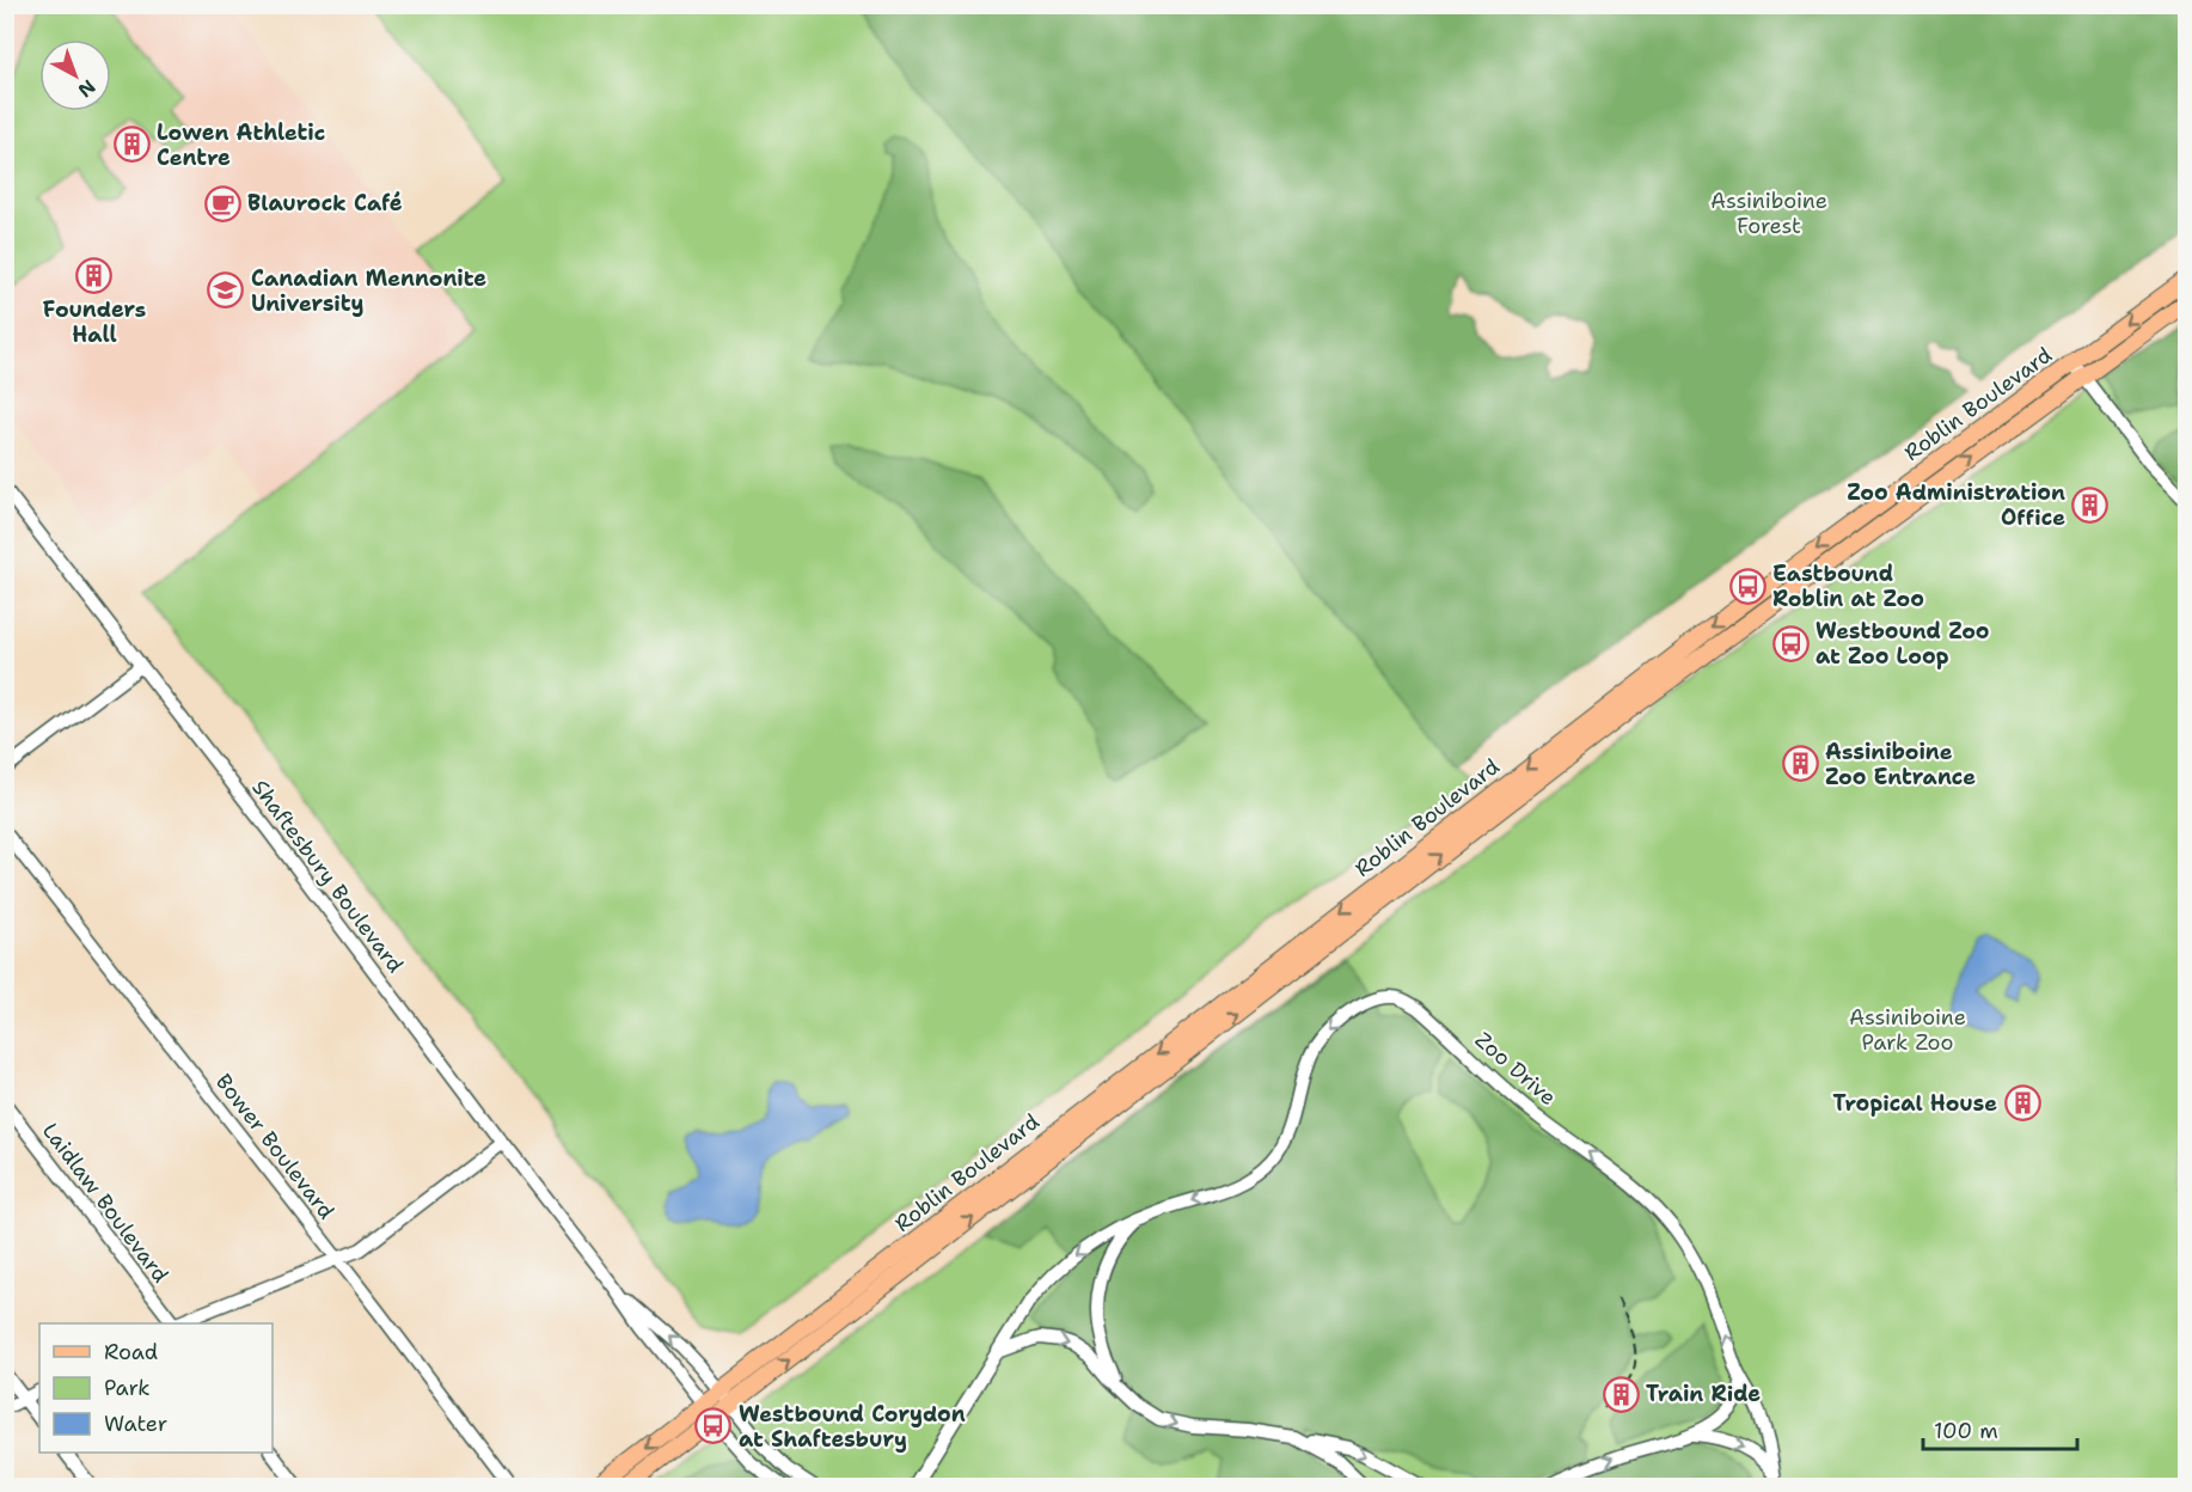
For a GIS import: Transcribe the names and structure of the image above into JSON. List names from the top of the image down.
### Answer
{
  "streets": {
    "main road": ["Roblin Boulevard"],
    "street": [
      "Shaftesbury Boulevard",
      "Zoo Drive",
      "Bower Boulevard",
      "Laidlaw Boulevard"
    ]
  },
  "crossings": [
    ["Roblin Boulevard", "Shaftesbury Boulevard"]
  ],
  "parks": ["Assiniboine Forest", "Assiniboine Park Zoo"],
  "places": {
    "building": [
      "Lowen Athletic Centre",
      "Founders Hall",
      "Zoo Administration Office",
      "Assiniboine Zoo Entrance",
      "Tropical House",
      "Train Ride"
    ],
    "cafe": ["Blaurock Café"],
    "school or university": ["Canadian Mennonite University"],
    "bus stop": ["Eastbound Roblin at Zoo", "Westbound Zoo at Zoo Loop", "Westbound Corydon at Shaftesbury"]
  },
  "legend": ["Road", "Park", "Water"],
  "scale_bar": "100 m",
  "north": "bottom right"
}
